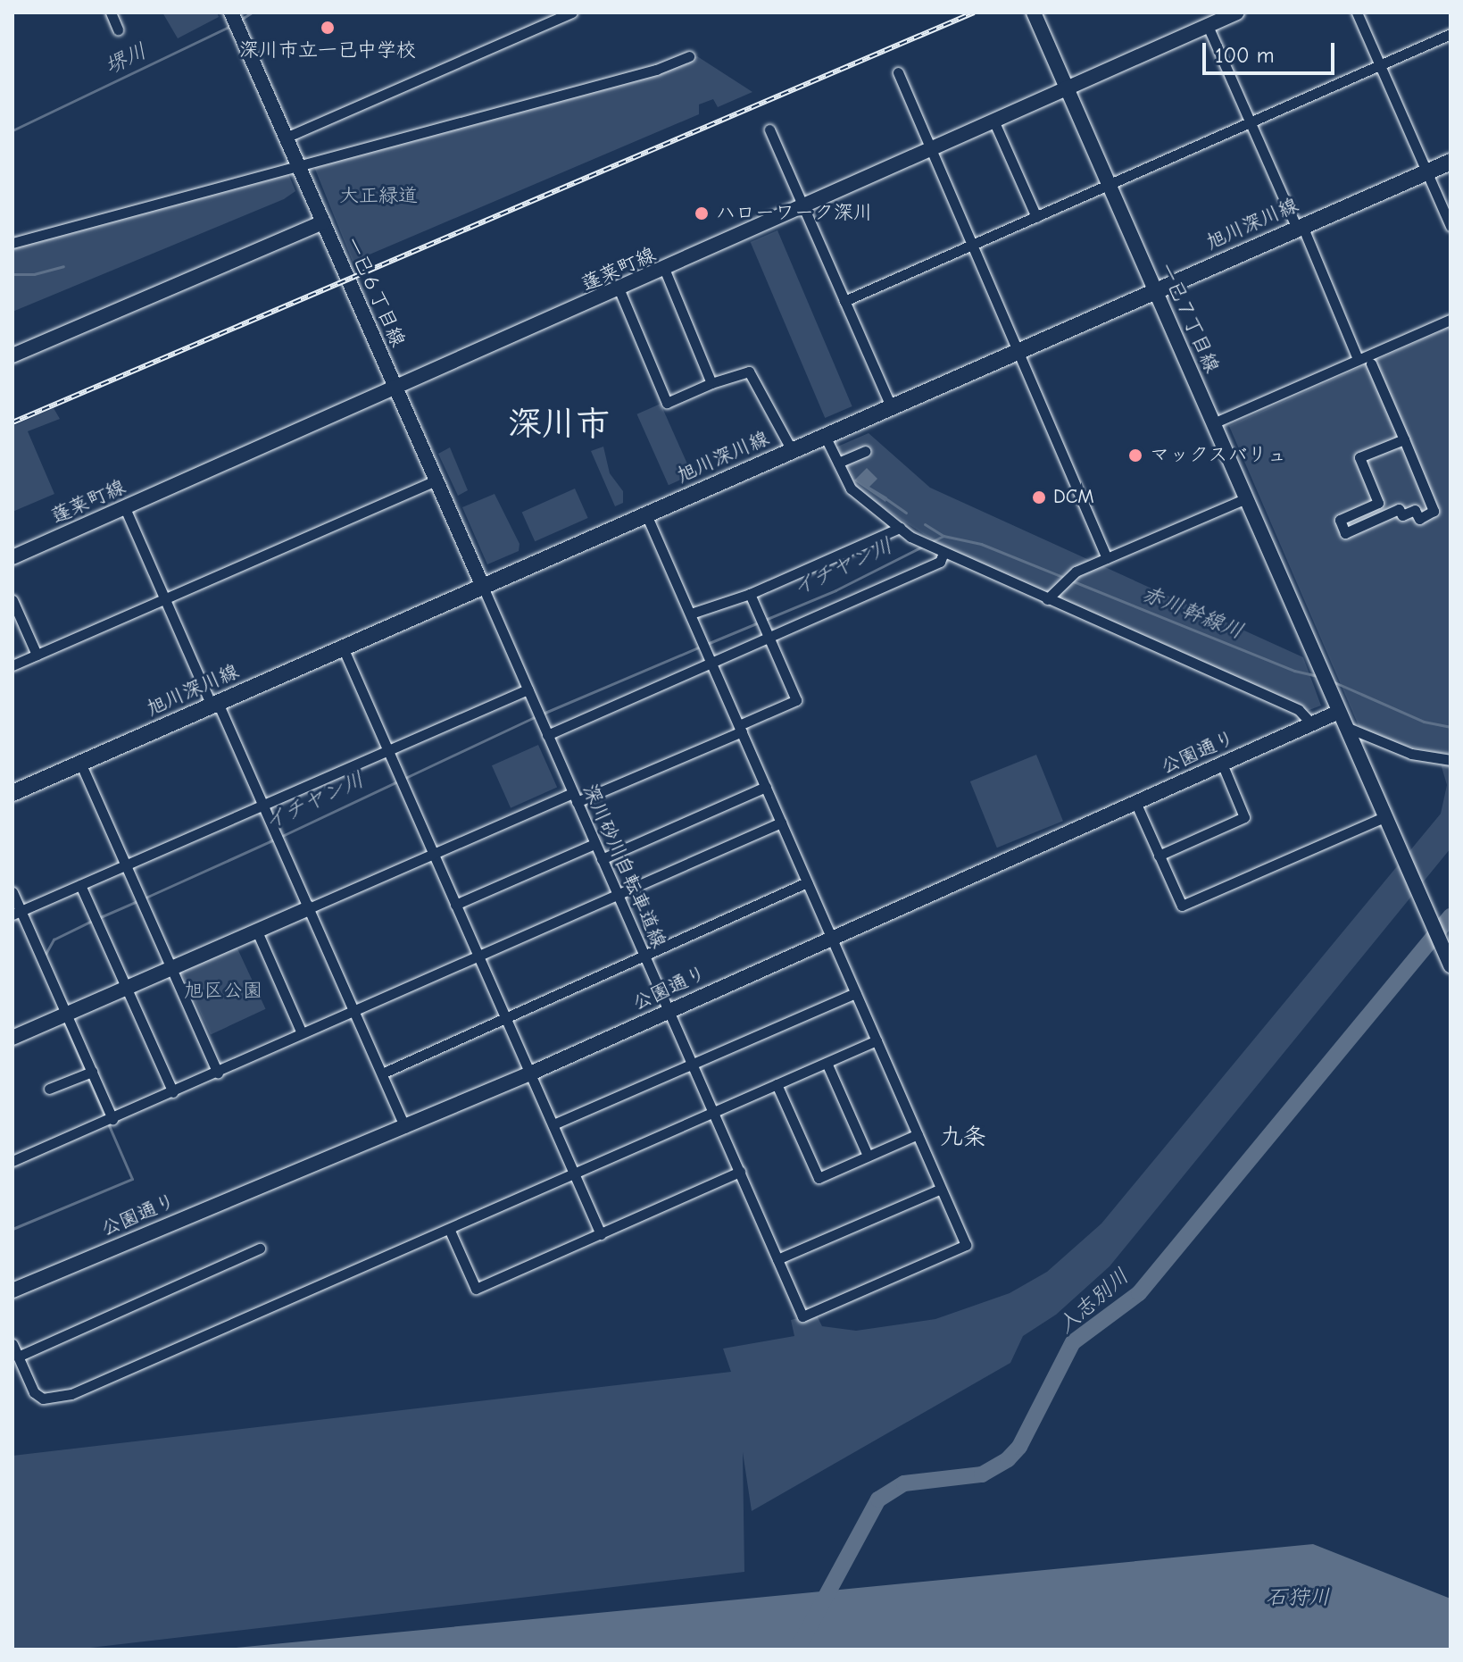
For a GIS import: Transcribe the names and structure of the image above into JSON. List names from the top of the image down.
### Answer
{
  "streets": {
    "main road": ["旭川深川線"],
    "street": [
      "蓬莱町線",
      "一已６丁目線",
      "一已７丁目線",
      "公園通り",
      "深川砂川自転車道線"
    ]
  },
  "crossings": [
    ["旭川深川線", "一已６丁目線"],
    ["旭川深川線", "一已７丁目線"],
    ["旭川深川線", "深川砂川自転車道線"],
    ["蓬莱町線", "一已６丁目線"],
    ["蓬莱町線", "一已７丁目線"],
    ["一已６丁目線", "深川砂川自転車道線"],
    ["一已７丁目線", "公園通り"],
    ["公園通り", "深川砂川自転車道線"]
  ],
  "districts": ["深川市", "九条"],
  "water": [
    "堺川",
    "イチヤン川",
    "赤川幹線川",
    "入志別川",
    "石狩川"
  ],
  "parks": ["大正緑道", "旭区公園"],
  "places": [
    "深川市立一已中学校",
    "ハローワーク深川",
    "マックスバリュ",
    "DCM"
  ],
  "scale_bar": "100 m"
}
